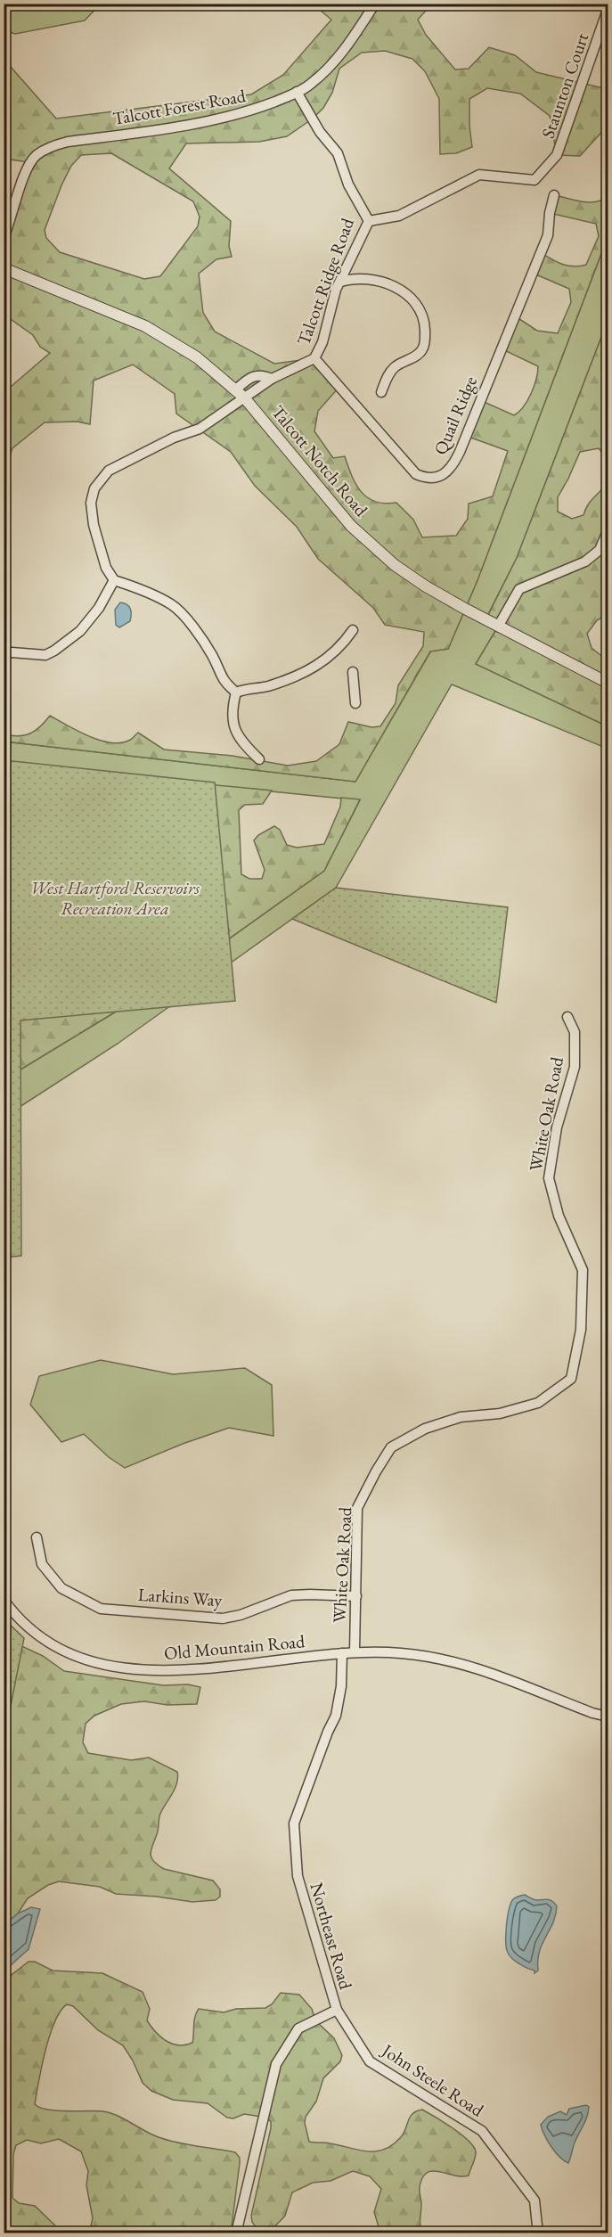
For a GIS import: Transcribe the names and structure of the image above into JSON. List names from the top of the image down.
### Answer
{
  "streets": {
    "street": [
      "Staunton Court",
      "Talcott Forest Road",
      "Talcott Ridge Road",
      "Quail Ridge",
      "Talcott Notch Road",
      "White Oak Road",
      "Larkins Way",
      "Old Mountain Road",
      "Northeast Road",
      "John Steele Road"
    ]
  },
  "crossings": [
    ["Staunton Court", "Talcott Ridge Road"],
    ["Talcott Forest Road", "Talcott Ridge Road"],
    ["Talcott Ridge Road", "Quail Ridge"],
    ["Talcott Ridge Road", "Talcott Notch Road"],
    ["White Oak Road", "Larkins Way"],
    ["White Oak Road", "Old Mountain Road"],
    ["Old Mountain Road", "Northeast Road"],
    ["Northeast Road", "John Steele Road"]
  ],
  "parks": ["West Hartford Reservoirs Recreation Area"]
}
